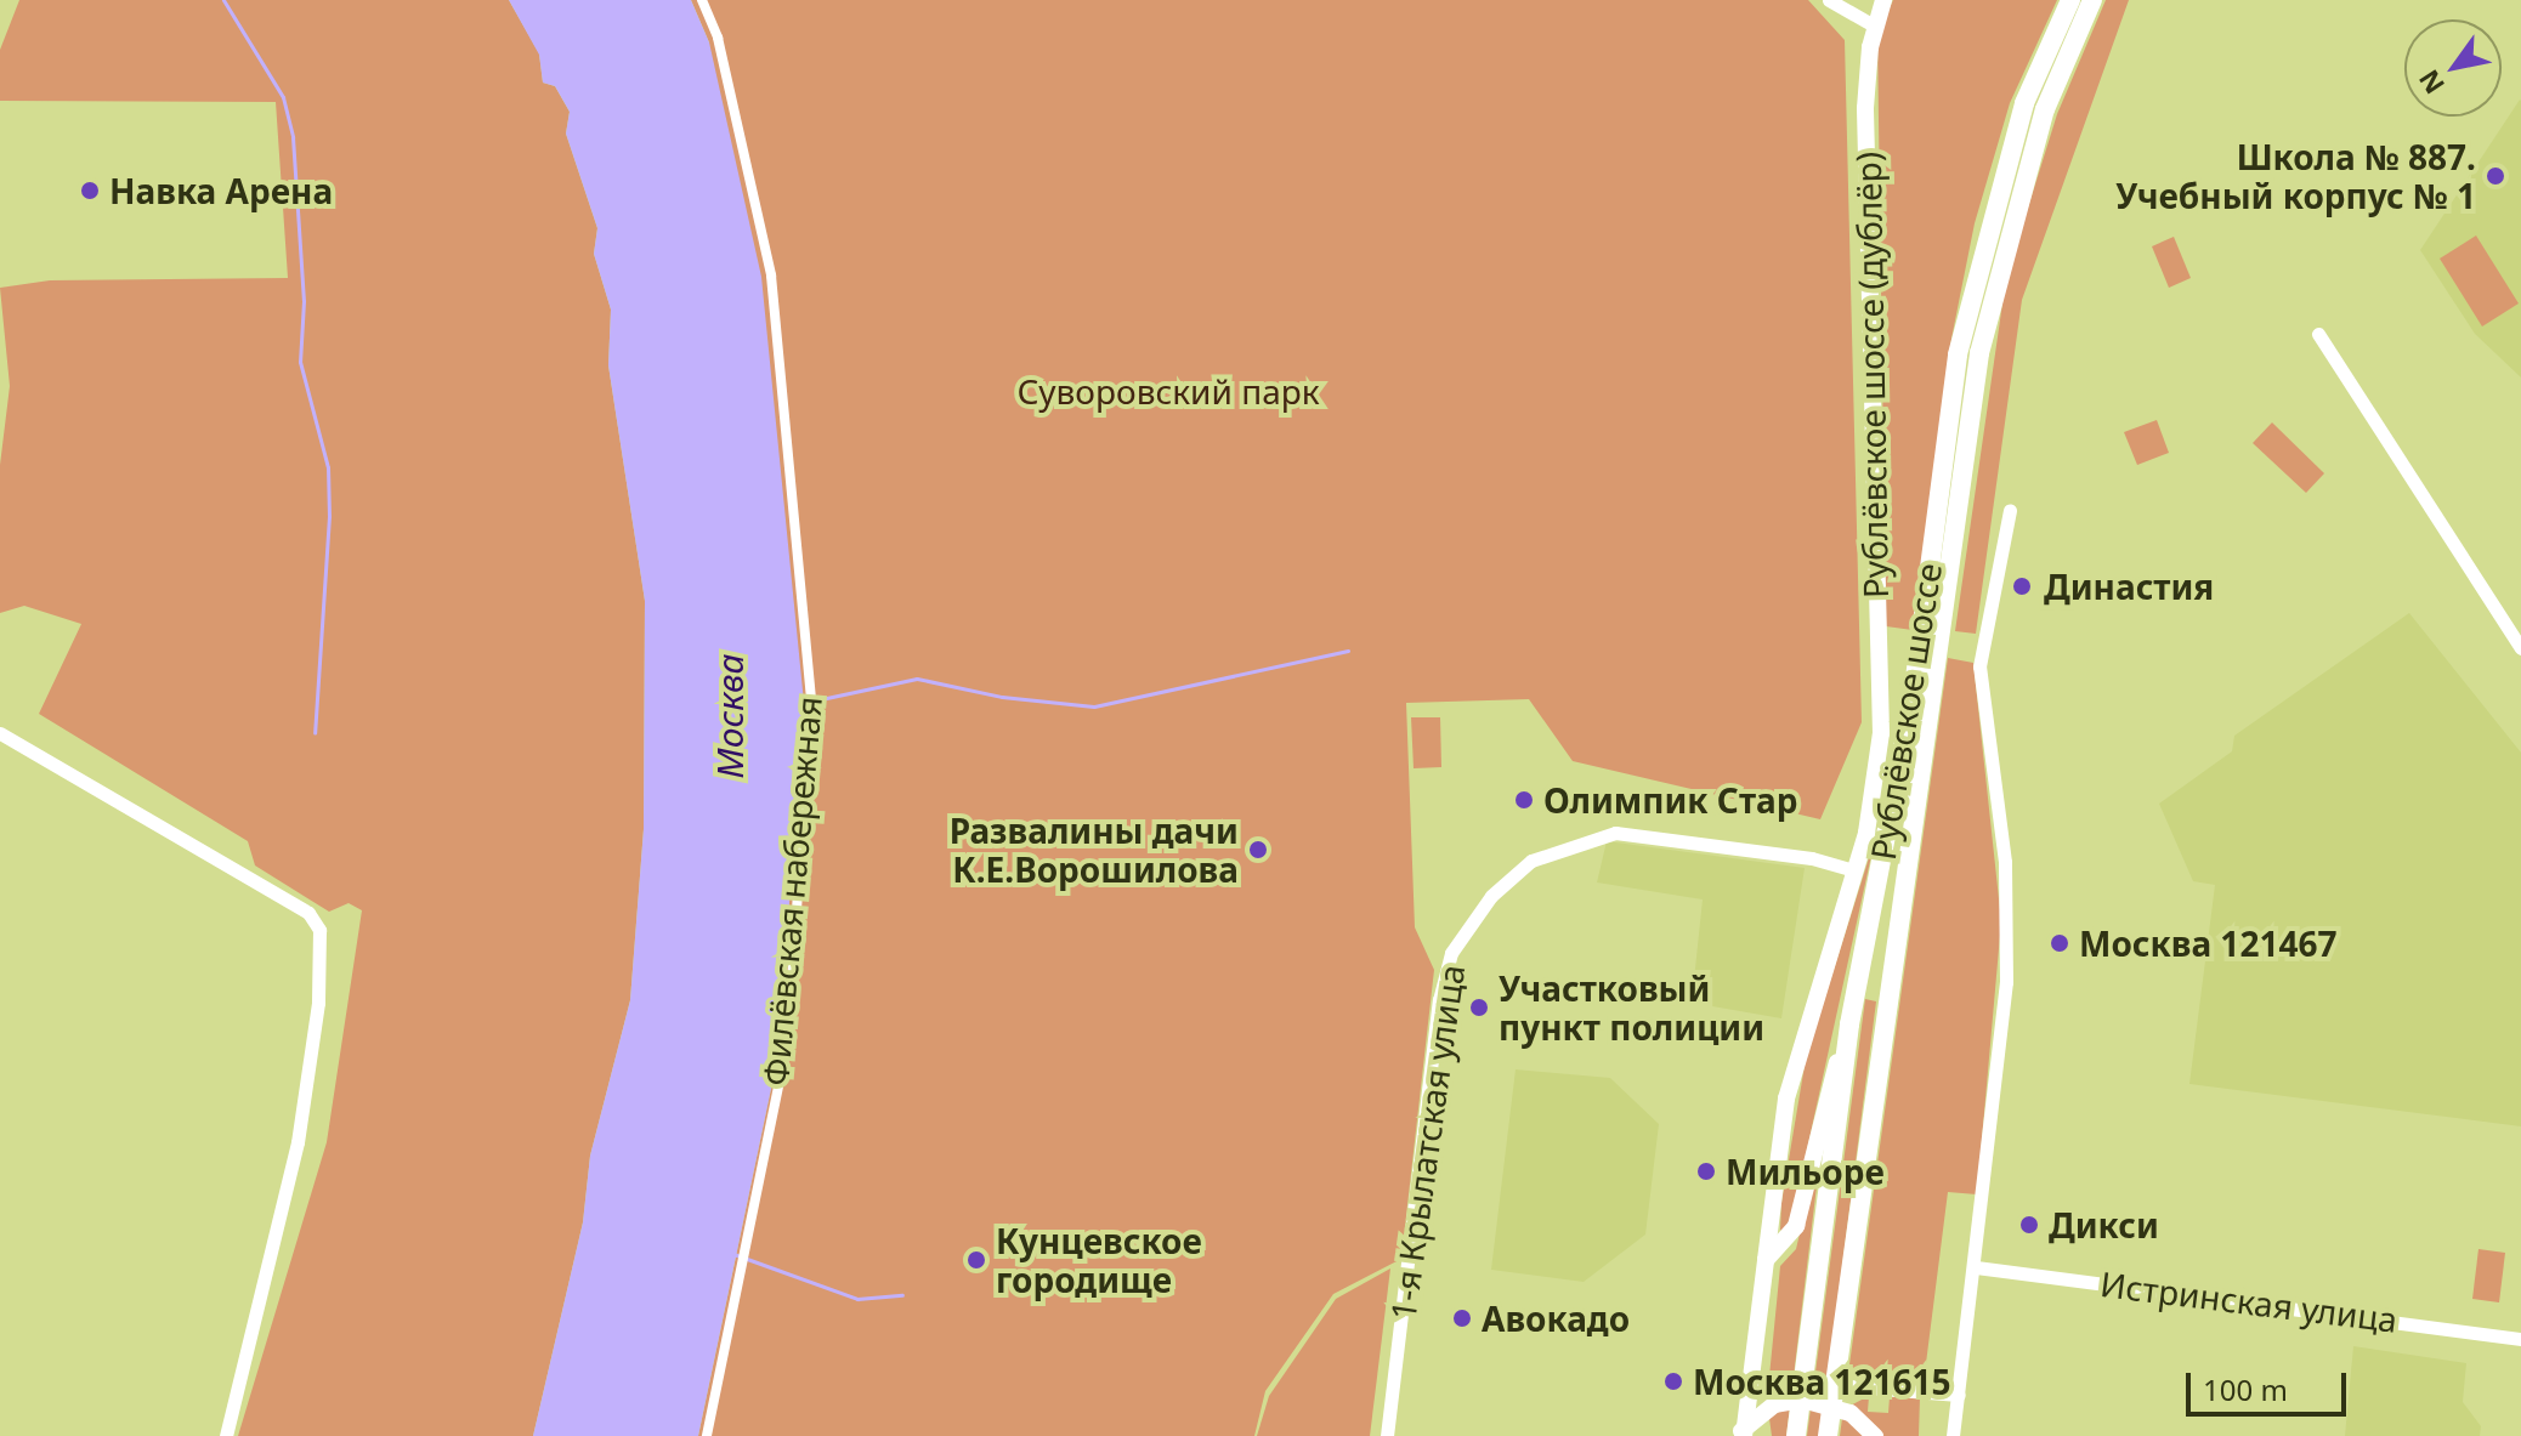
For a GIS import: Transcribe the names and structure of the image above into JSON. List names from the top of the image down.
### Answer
{
  "streets": {
    "main road": ["Рублёвское шоссе"],
    "street": [
      "Рублёвское шоссе (дублёр)",
      "Филёвская набережная",
      "1-я Крылатская улица",
      "Истринская улица"
    ]
  },
  "crossings": [
    ["Рублёвское шоссе (дублёр)", "1-я Крылатская улица"]
  ],
  "water": ["Москва"],
  "parks": ["Суворовский парк"],
  "places": [
    "Школа № 887. Учебный корпус № 1",
    "Навка Арена",
    "Династия",
    "Олимпик Стар",
    "Развалины дачи К.Е.Ворошилова",
    "Москва 121467",
    "Участковый пункт полиции",
    "Мильоре",
    "Дикси",
    "Кунцевское городище",
    "Авокадо",
    "Москва 121615"
  ],
  "scale_bar": "100 m",
  "north": "bottom left"
}
